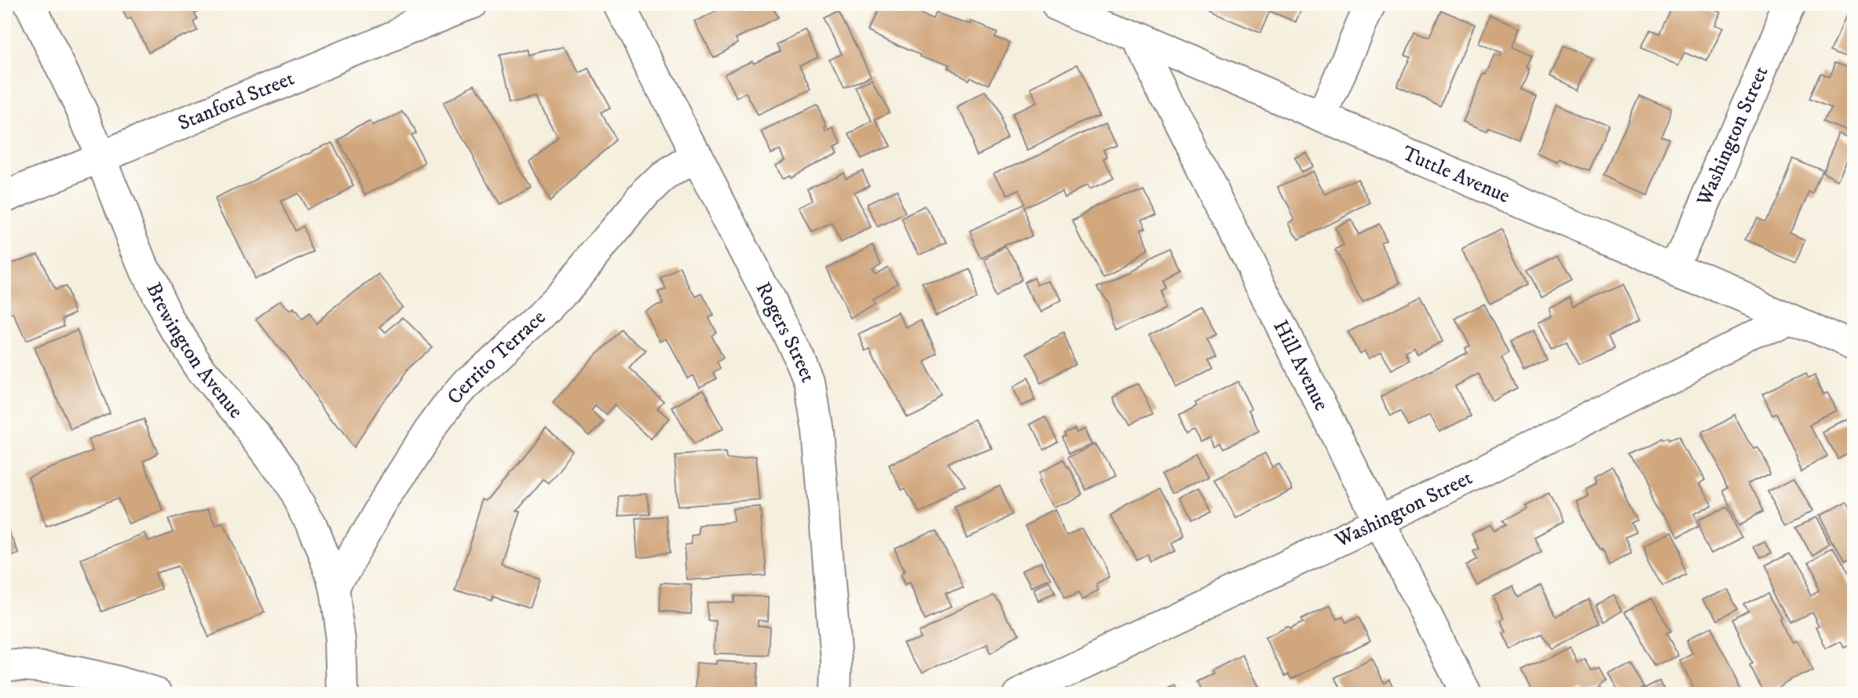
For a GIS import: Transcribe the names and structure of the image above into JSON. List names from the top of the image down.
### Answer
{
  "streets": {
    "street": [
      "Stanford Street",
      "Washington Street",
      "Tuttle Avenue",
      "Rogers Street",
      "Brewington Avenue",
      "Cerrito Terrace",
      "Hill Avenue"
    ]
  },
  "crossings": [
    ["Stanford Street", "Brewington Avenue"],
    ["Washington Street", "Tuttle Avenue"],
    ["Washington Street", "Hill Avenue"],
    ["Tuttle Avenue", "Hill Avenue"],
    ["Rogers Street", "Cerrito Terrace"],
    ["Brewington Avenue", "Cerrito Terrace"]
  ]
}
